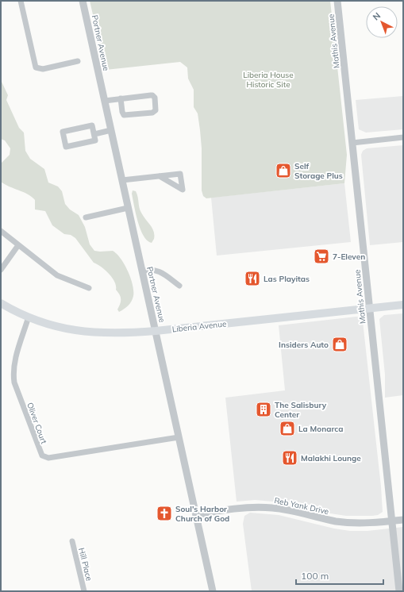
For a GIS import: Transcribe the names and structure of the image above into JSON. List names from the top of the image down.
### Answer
{
  "streets": {
    "main road": ["Liberia Avenue"],
    "street": [
      "Mathis Avenue",
      "Portner Avenue",
      "Oliver Court",
      "Reb Yank Drive",
      "Hill Place"
    ]
  },
  "crossings": [
    ["Mathis Avenue", "Liberia Avenue"],
    ["Mathis Avenue", "Reb Yank Drive"],
    ["Portner Avenue", "Liberia Avenue"],
    ["Portner Avenue", "Oliver Court"],
    ["Portner Avenue", "Reb Yank Drive"],
    ["Liberia Avenue", "Oliver Court"]
  ],
  "parks": ["Liberia House Historic Site"],
  "places": {
    "shop": ["Self Storage Plus", "Insiders Auto", "La Monarca"],
    "supermarket": ["7-Eleven"],
    "restaurant": ["Las Playitas", "Malakhi Lounge"],
    "building": ["The Salisbury Center"],
    "church": ["Soul's Harbor Church of God"]
  },
  "scale_bar": "100 m",
  "north": "top left"
}
